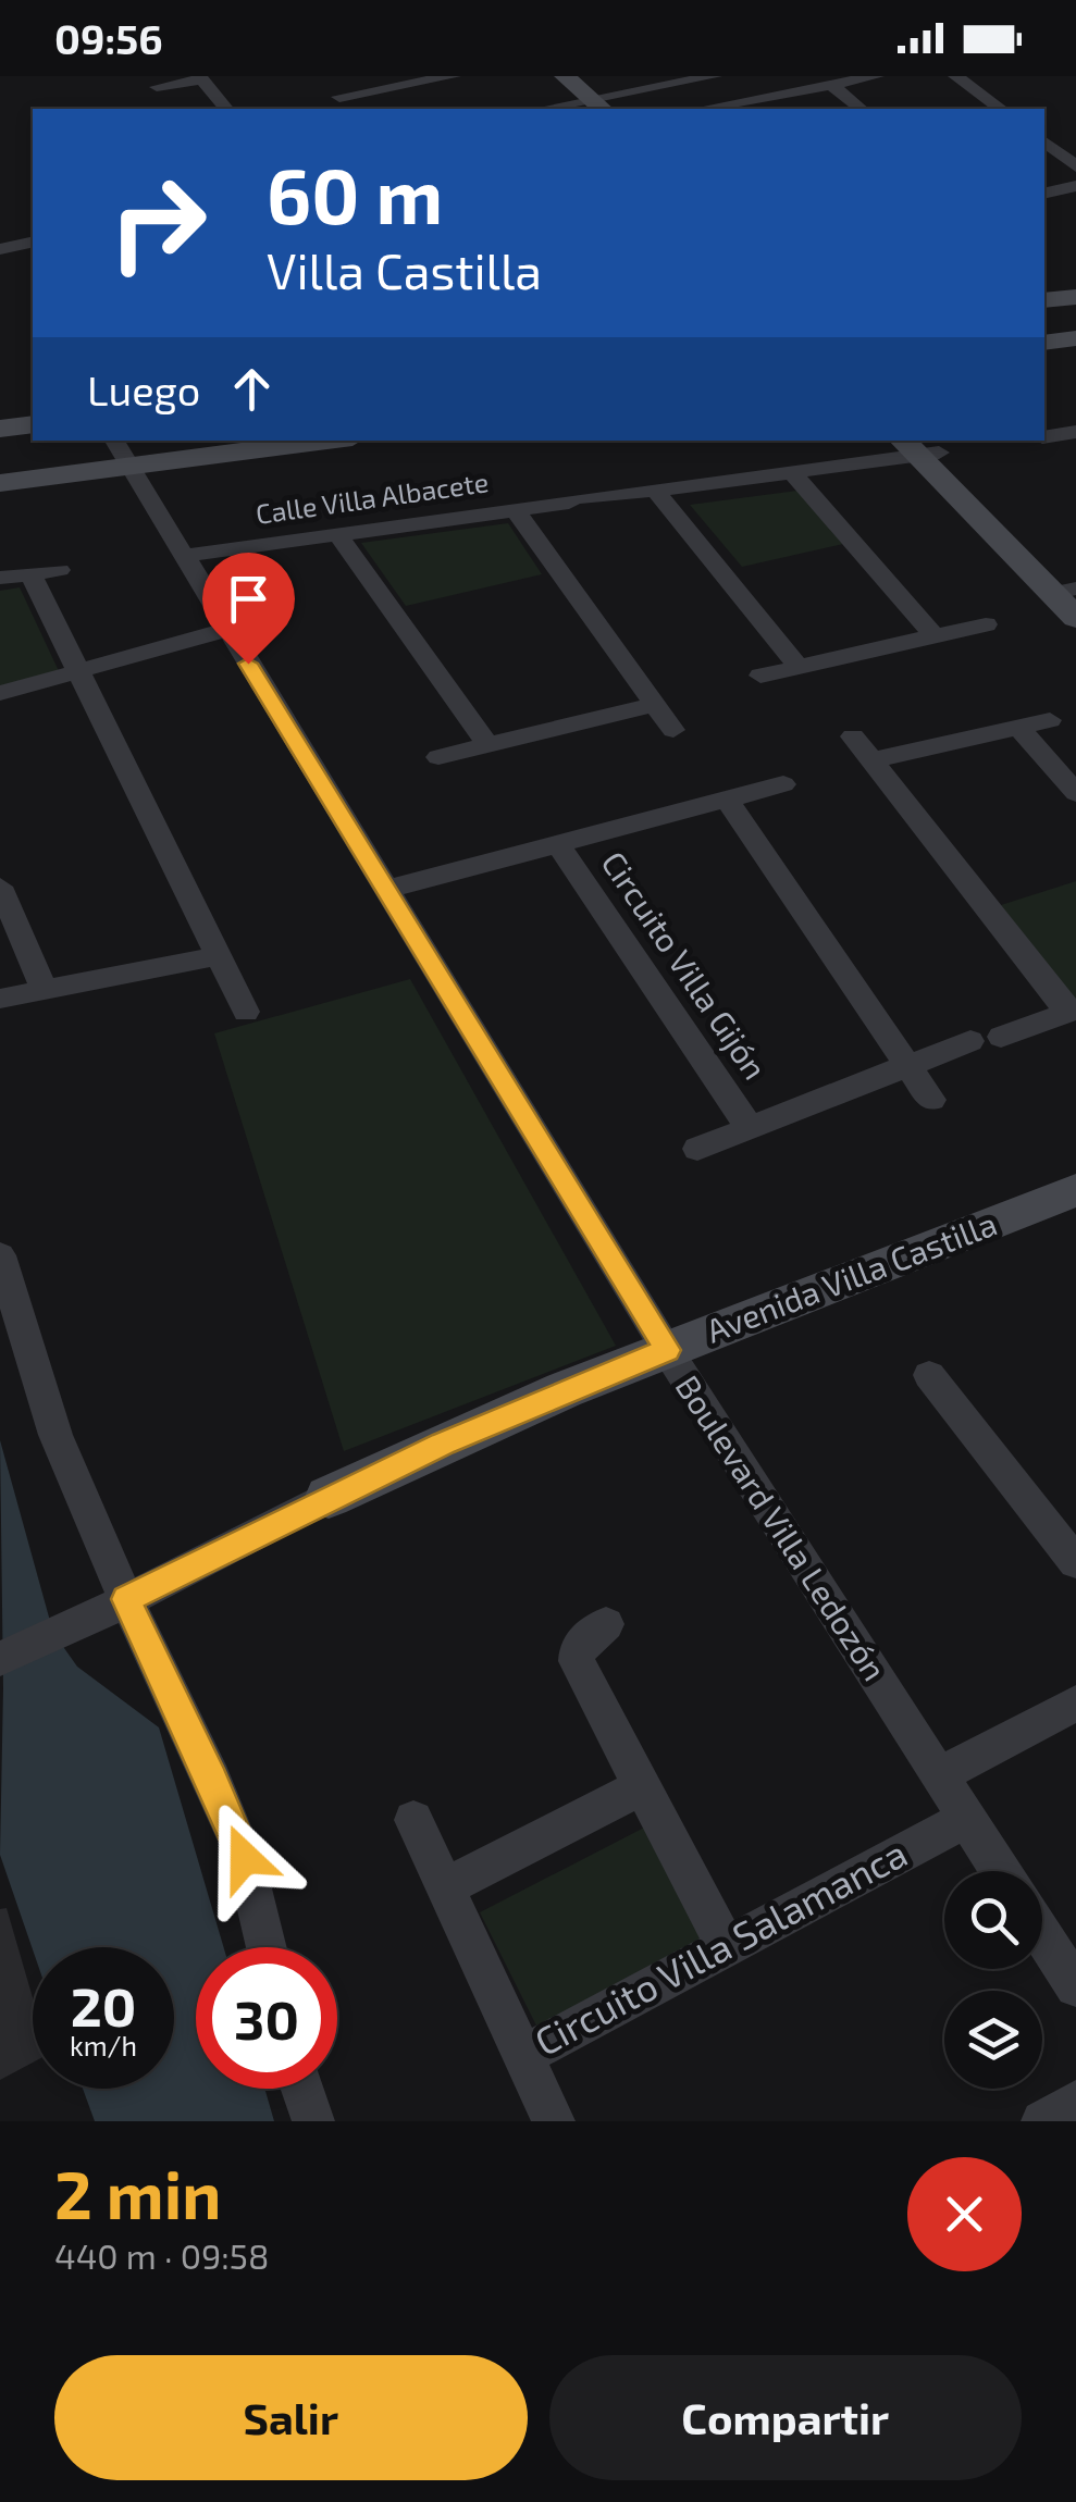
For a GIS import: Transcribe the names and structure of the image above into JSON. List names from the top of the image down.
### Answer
{
  "streets": {
    "street": [
      "Calle Villa Albacete",
      "Circuito Villa Gijón",
      "Avenida Villa Castilla",
      "Boulevard Villa Ledozón",
      "Circuito Villa Salamanca"
    ]
  },
  "crossings": [
    ["Calle Villa Albacete", "Boulevard Villa Ledozón"],
    ["Circuito Villa Gijón", "Boulevard Villa Ledozón"],
    ["Avenida Villa Castilla", "Boulevard Villa Ledozón"],
    ["Boulevard Villa Ledozón", "Circuito Villa Salamanca"]
  ],
  "page": {
    "status": "09:56",
    "turn": ["60 m", "Villa Castilla"],
    "then": "Luego",
    "speed": "20 km/h",
    "limit": "30",
    "heading": ["2 min", "440 m · 09:58"],
    "buttons": ["Salir", "Compartir"]
  }
}
